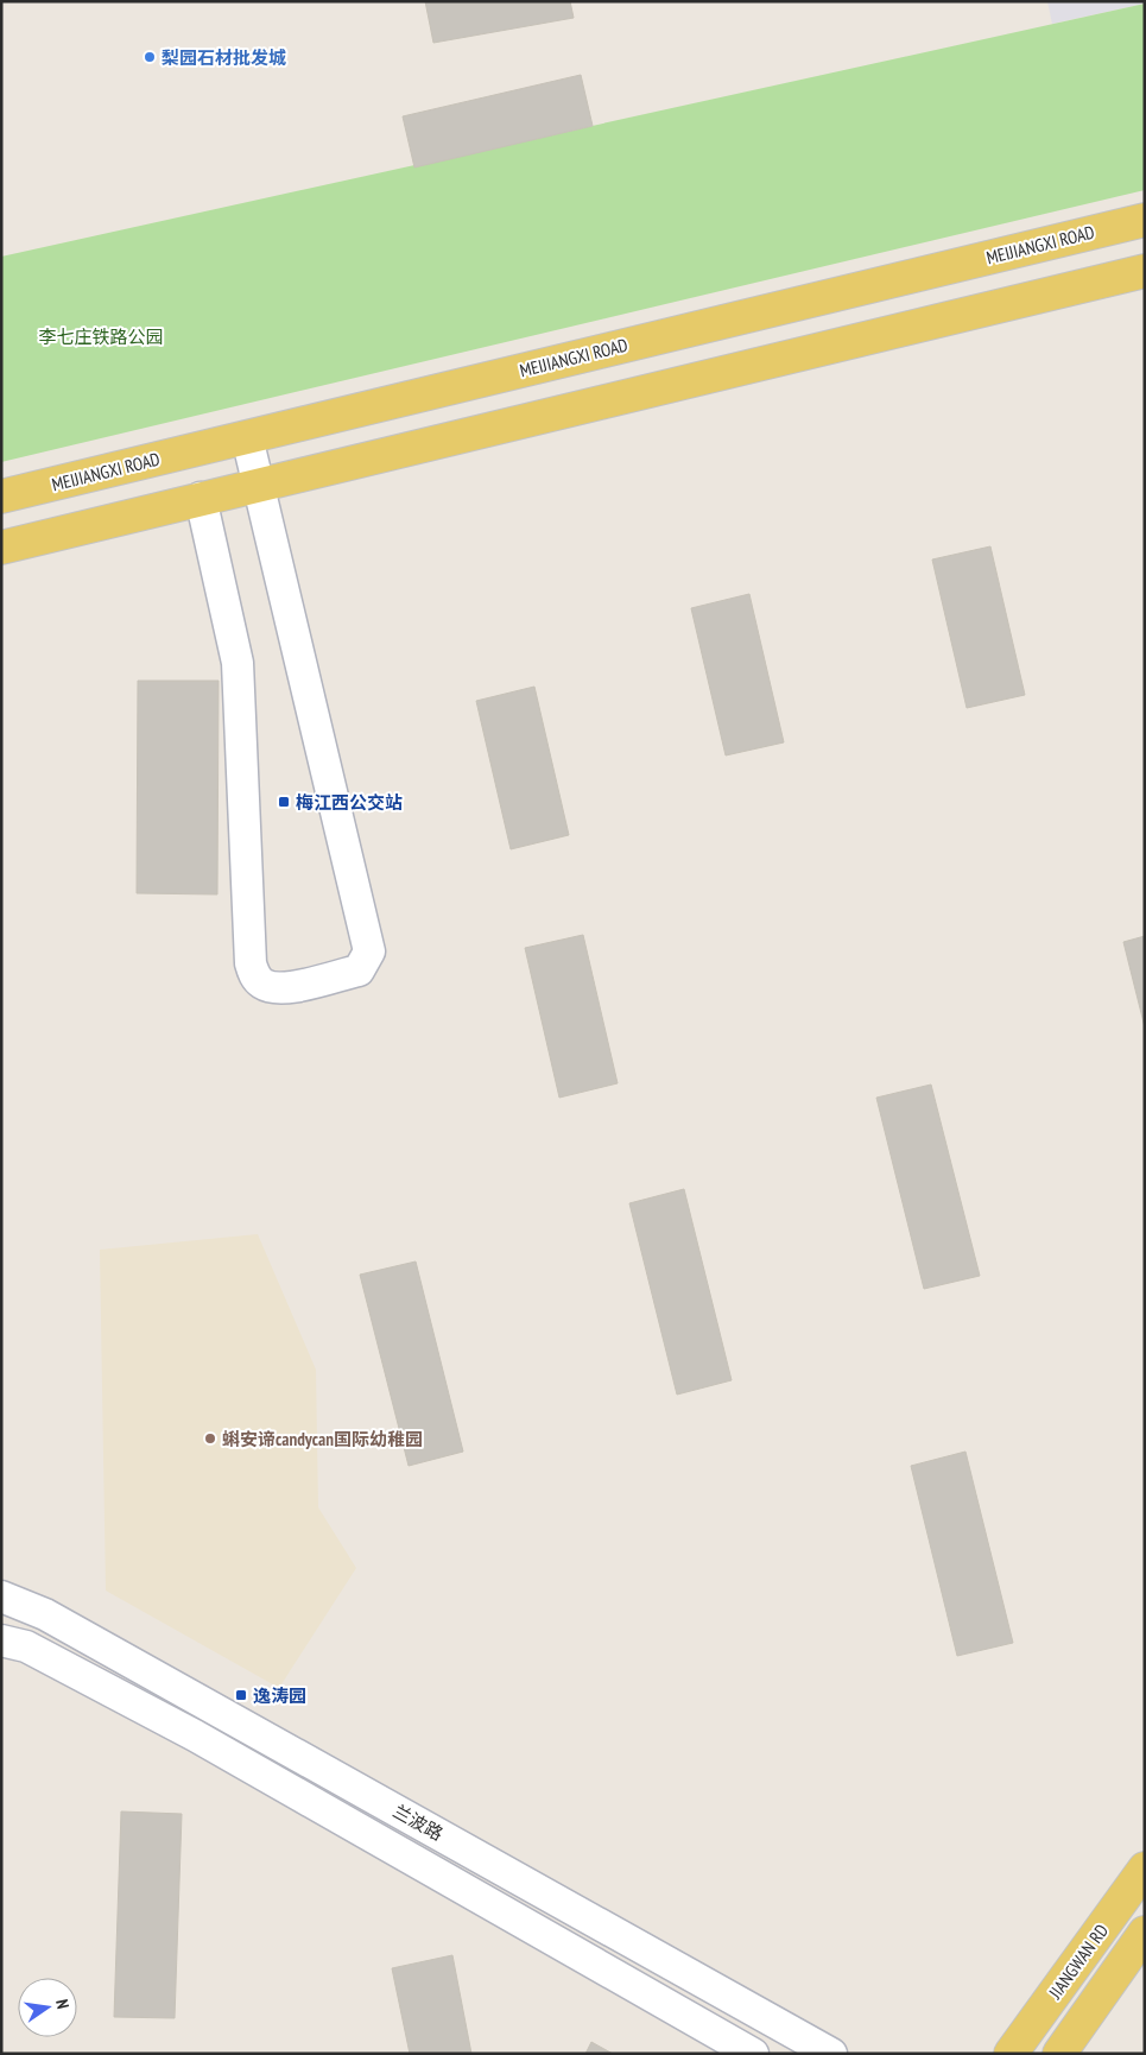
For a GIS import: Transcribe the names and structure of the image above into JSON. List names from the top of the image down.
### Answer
{
  "streets": {
    "main road": ["MEIJIANGXI ROAD", "JIANGWAN RD"],
    "street": ["兰波路"]
  },
  "parks": ["李七庄铁路公园"],
  "places": {
    "other": ["梨园石材批发城", "蝌安谛candycan国际幼稚园"],
    "transit": ["梅江西公交站", "逸涛园"]
  },
  "north": "right"
}
